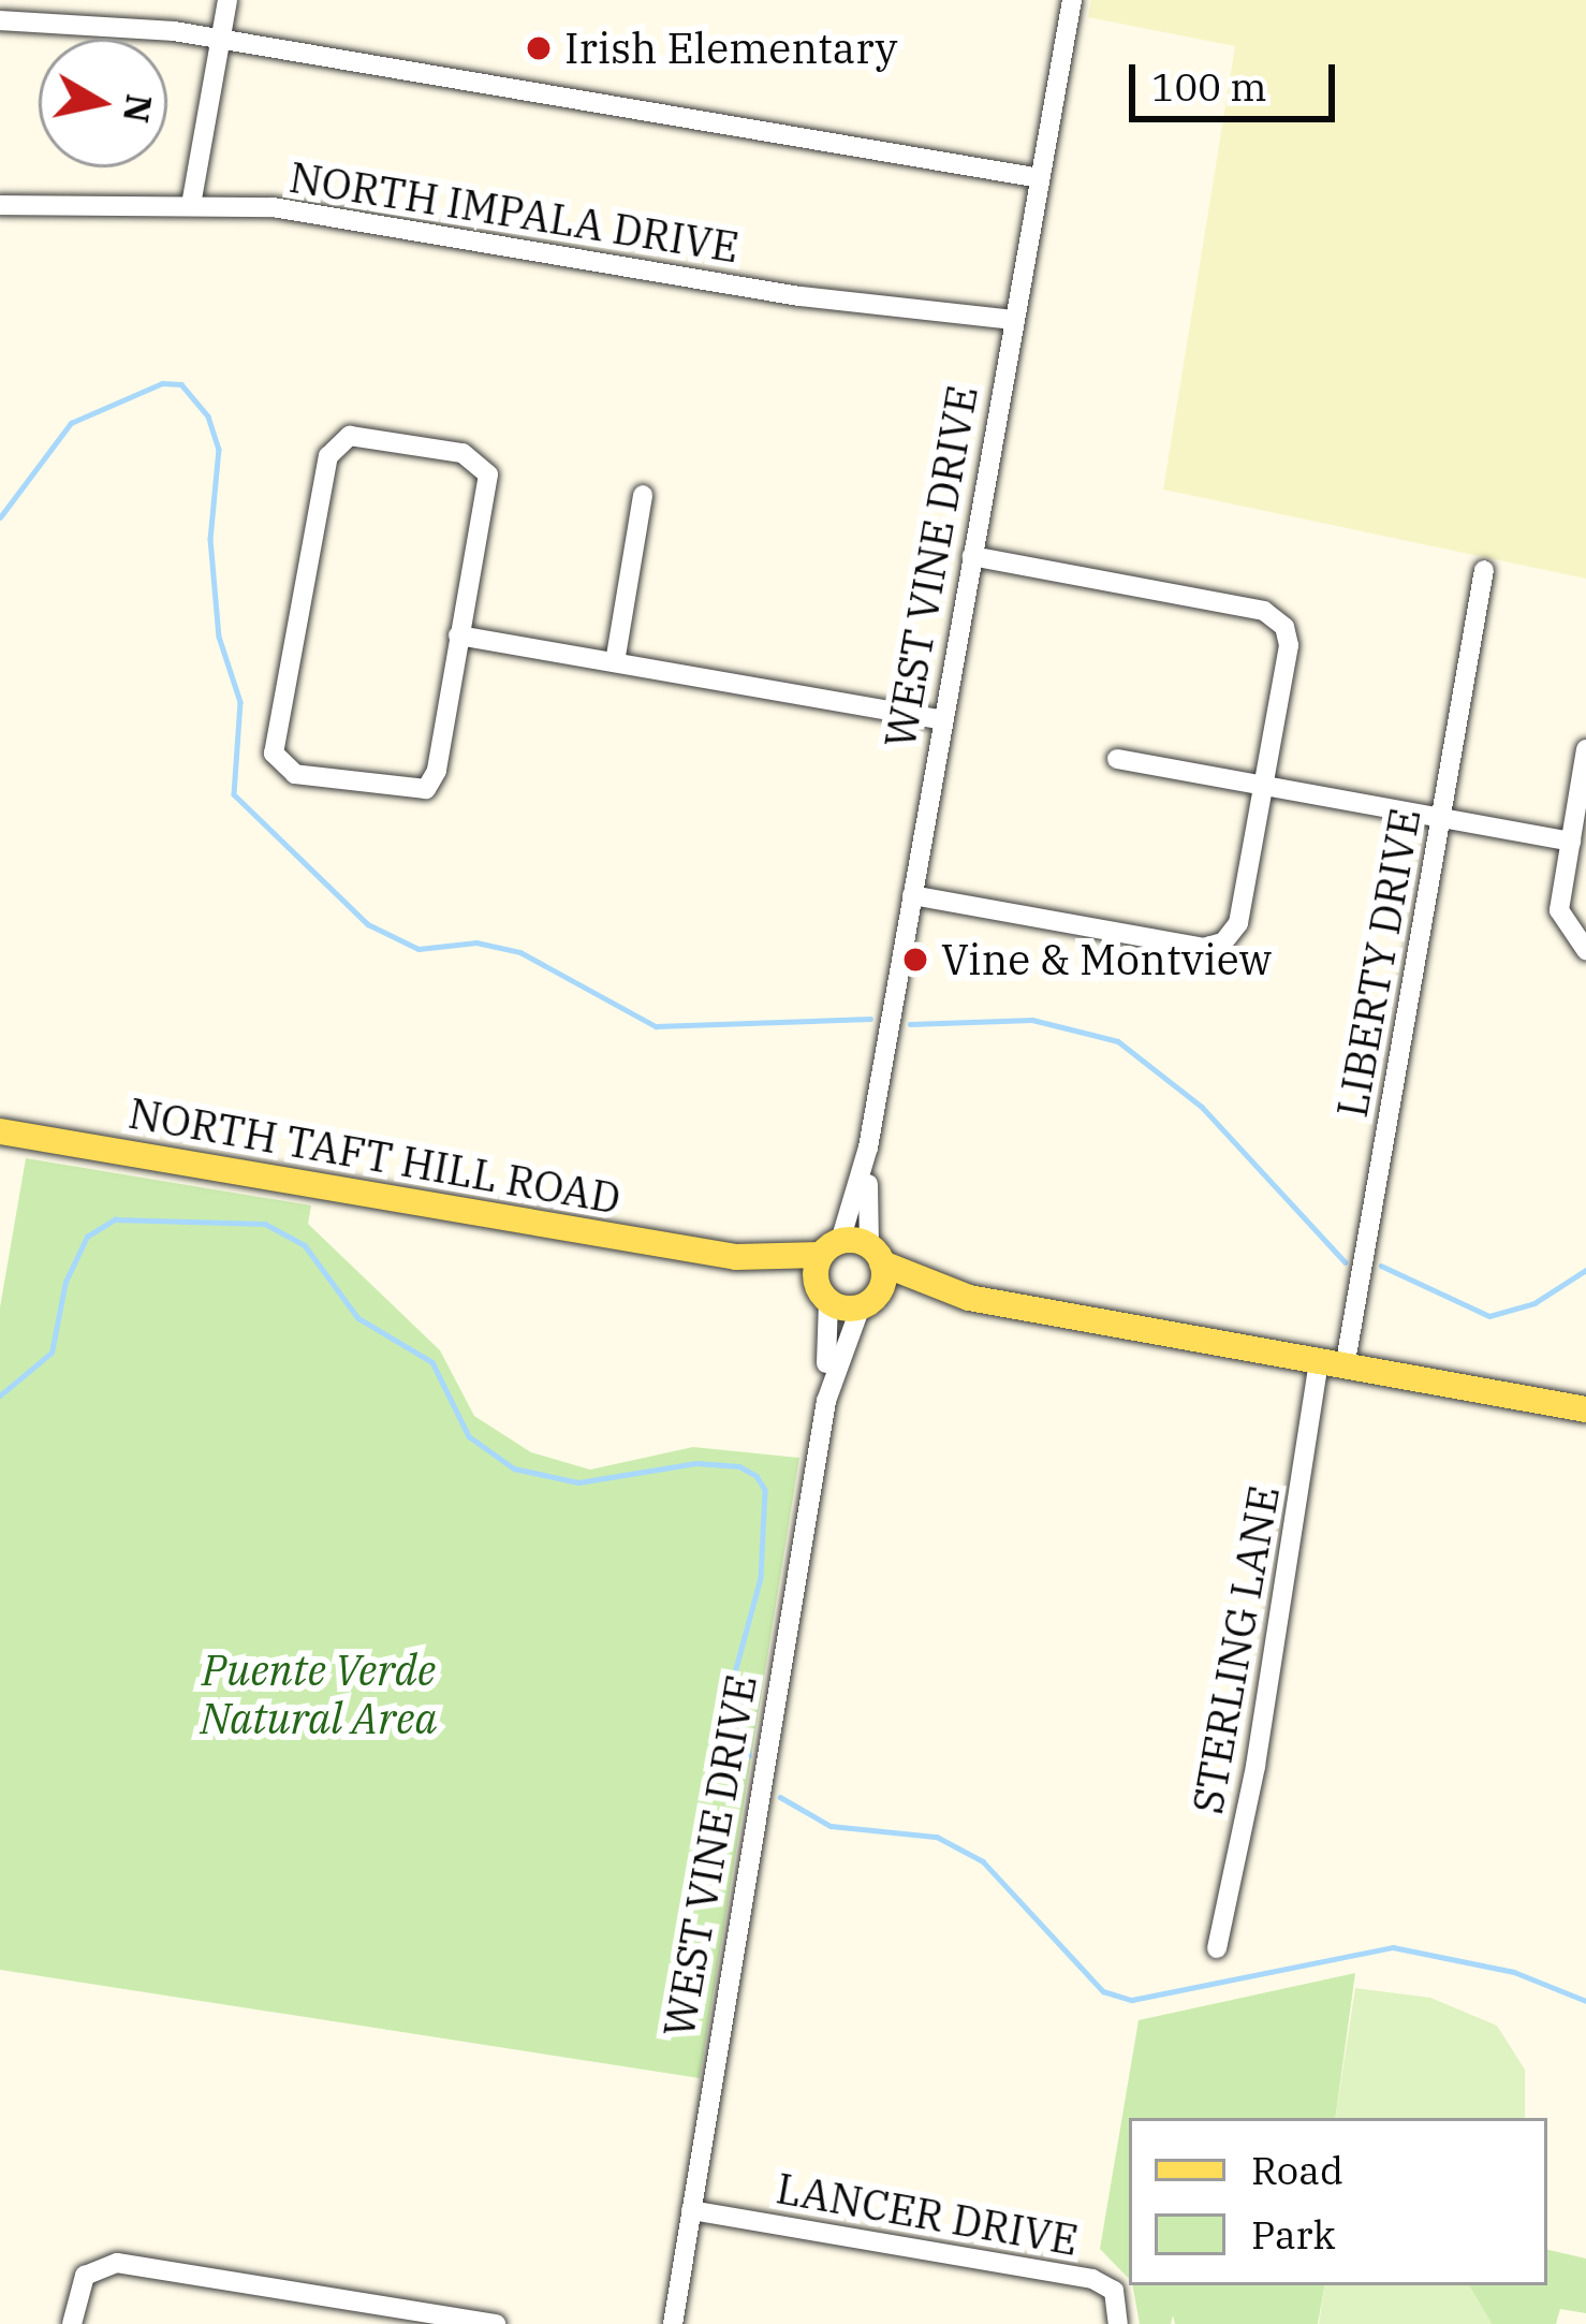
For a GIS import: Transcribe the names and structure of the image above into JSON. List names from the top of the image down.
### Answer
{
  "streets": {
    "main road": ["WEST VINE DRIVE", "NORTH TAFT HILL ROAD"],
    "street": [
      "NORTH IMPALA DRIVE",
      "LIBERTY DRIVE",
      "STERLING LANE",
      "LANCER DRIVE"
    ]
  },
  "crossings": [
    ["NORTH IMPALA DRIVE", "WEST VINE DRIVE"],
    ["WEST VINE DRIVE", "NORTH TAFT HILL ROAD"],
    ["WEST VINE DRIVE", "LANCER DRIVE"],
    ["LIBERTY DRIVE", "STERLING LANE"]
  ],
  "parks": ["Puente Verde Natural Area"],
  "places": ["Irish Elementary", "Vine & Montview"],
  "legend": ["Road", "Park"],
  "scale_bar": "100 m",
  "north": "right"
}
